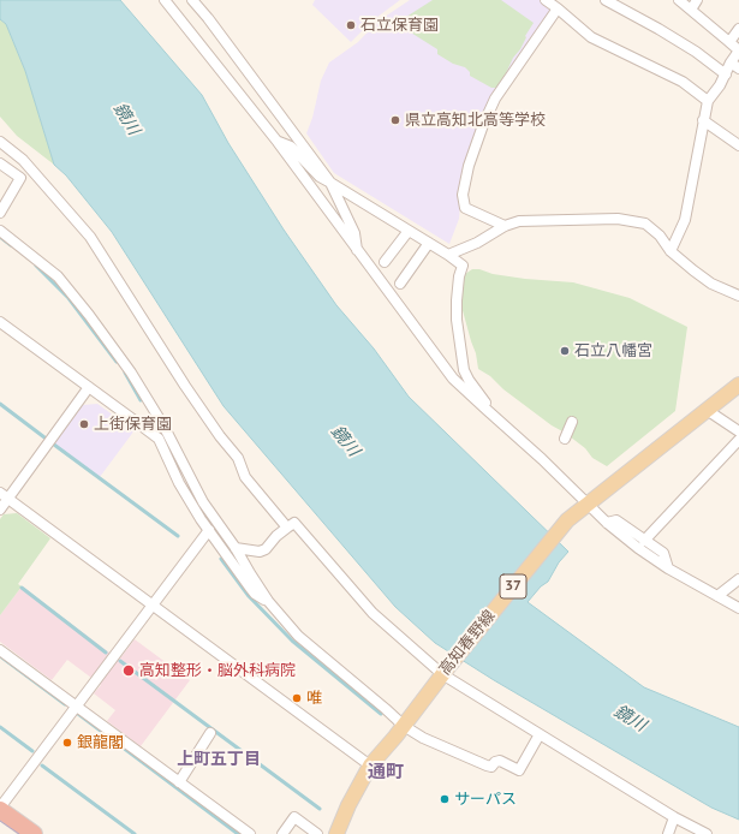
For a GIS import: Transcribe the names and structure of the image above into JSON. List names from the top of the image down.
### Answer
{
  "streets": {
    "main road": ["37", "高知春野線"]
  },
  "districts": ["上町五丁目", "通町"],
  "water": ["鏡川"],
  "places": [
    "石立保育園",
    "県立高知北高等学校",
    "石立八幡宮",
    "上街保育園",
    "高知整形・脳外科病院",
    "唯",
    "銀龍閣",
    "サーパス"
  ]
}
